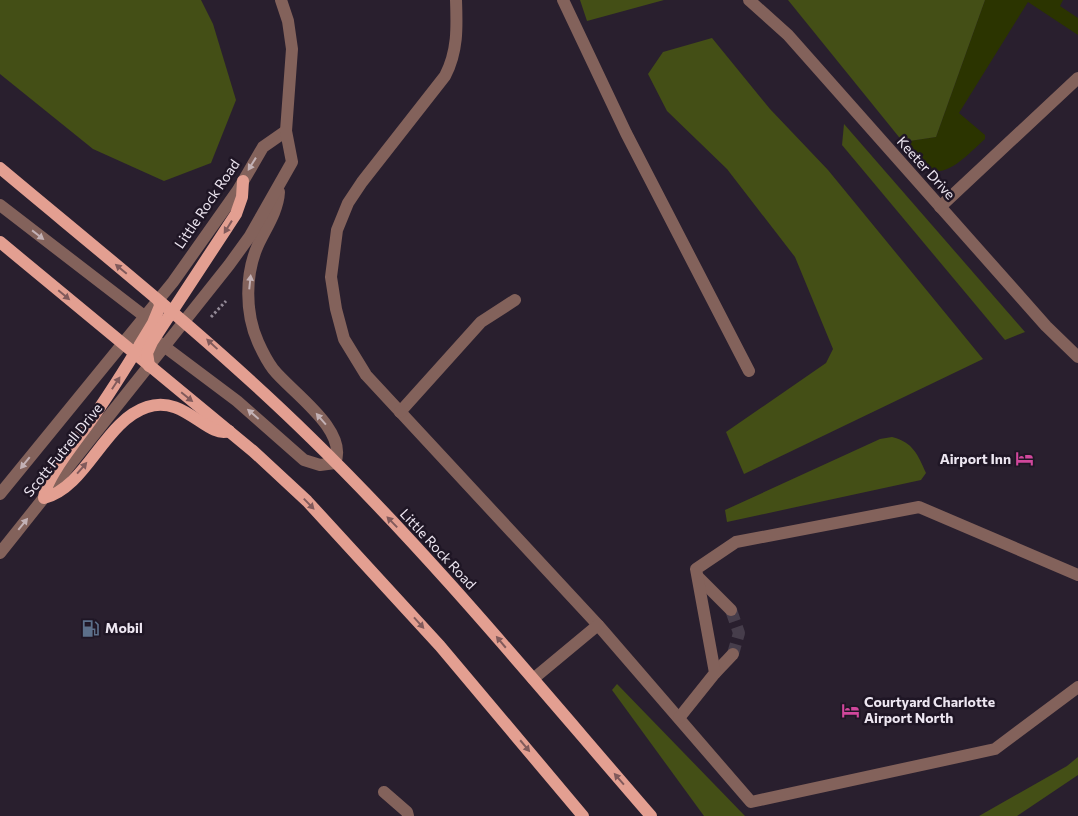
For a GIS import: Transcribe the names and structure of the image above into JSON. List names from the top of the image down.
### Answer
{
  "streets": {
    "main road": ["Little Rock Road"],
    "street": ["Keeter Drive", "Scott Futrell Drive"]
  },
  "places": {
    "hotel": ["Airport Inn", "Courtyard Charlotte Airport North"],
    "fuel station": ["Mobil"]
  }
}
